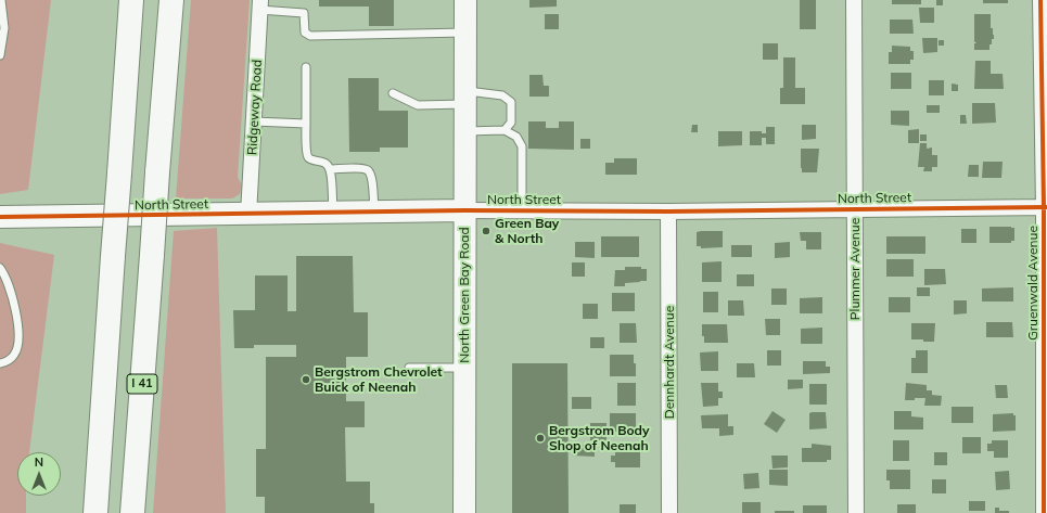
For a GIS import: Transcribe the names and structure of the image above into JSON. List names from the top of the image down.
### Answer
{
  "streets": {
    "highway": ["I 41"],
    "main road": ["North Street", "North Green Bay Road"],
    "street": [
      "Ridgeway Road",
      "Plummer Avenue",
      "Gruenwald Avenue",
      "Dennhardt Avenue"
    ]
  },
  "crossings": [
    ["Ridgeway Road", "North Street"],
    ["North Street", "Plummer Avenue"],
    ["North Street", "Gruenwald Avenue"],
    ["North Street", "North Green Bay Road"],
    ["North Street", "Dennhardt Avenue"]
  ],
  "places": ["Green Bay & North", "Bergstrom Chevrolet Buick of Neenah", "Bergstrom Body Shop of Neenah"],
  "north": "top"
}
